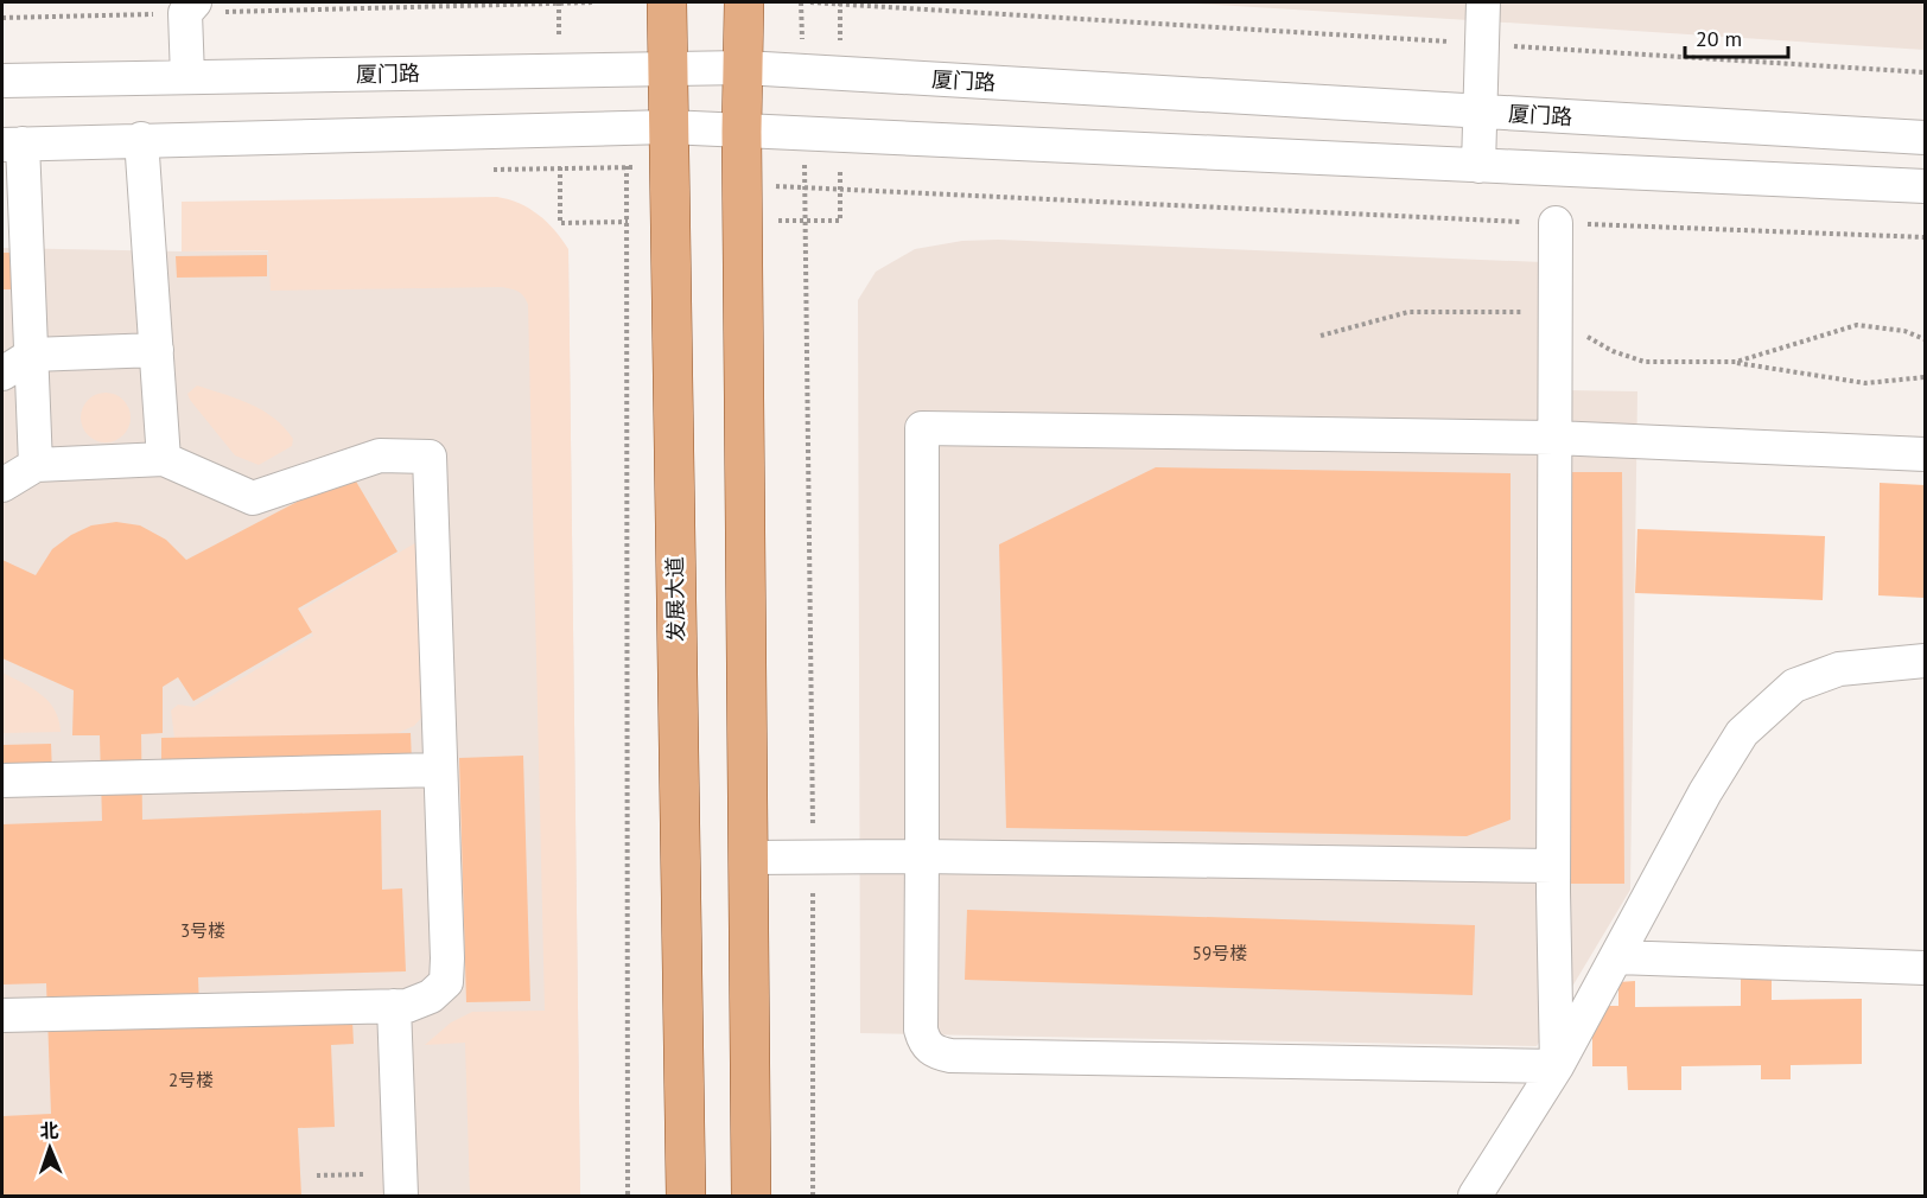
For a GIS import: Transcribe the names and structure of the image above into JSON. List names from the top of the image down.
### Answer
{
  "streets": {
    "main road": ["发展大道"],
    "street": ["厦门路"]
  },
  "crossings": [
    ["厦门路", "发展大道"]
  ],
  "house_numbers": ["3号楼", "59号楼", "2号楼"],
  "scale_bar": "20 m",
  "north": "top"
}
